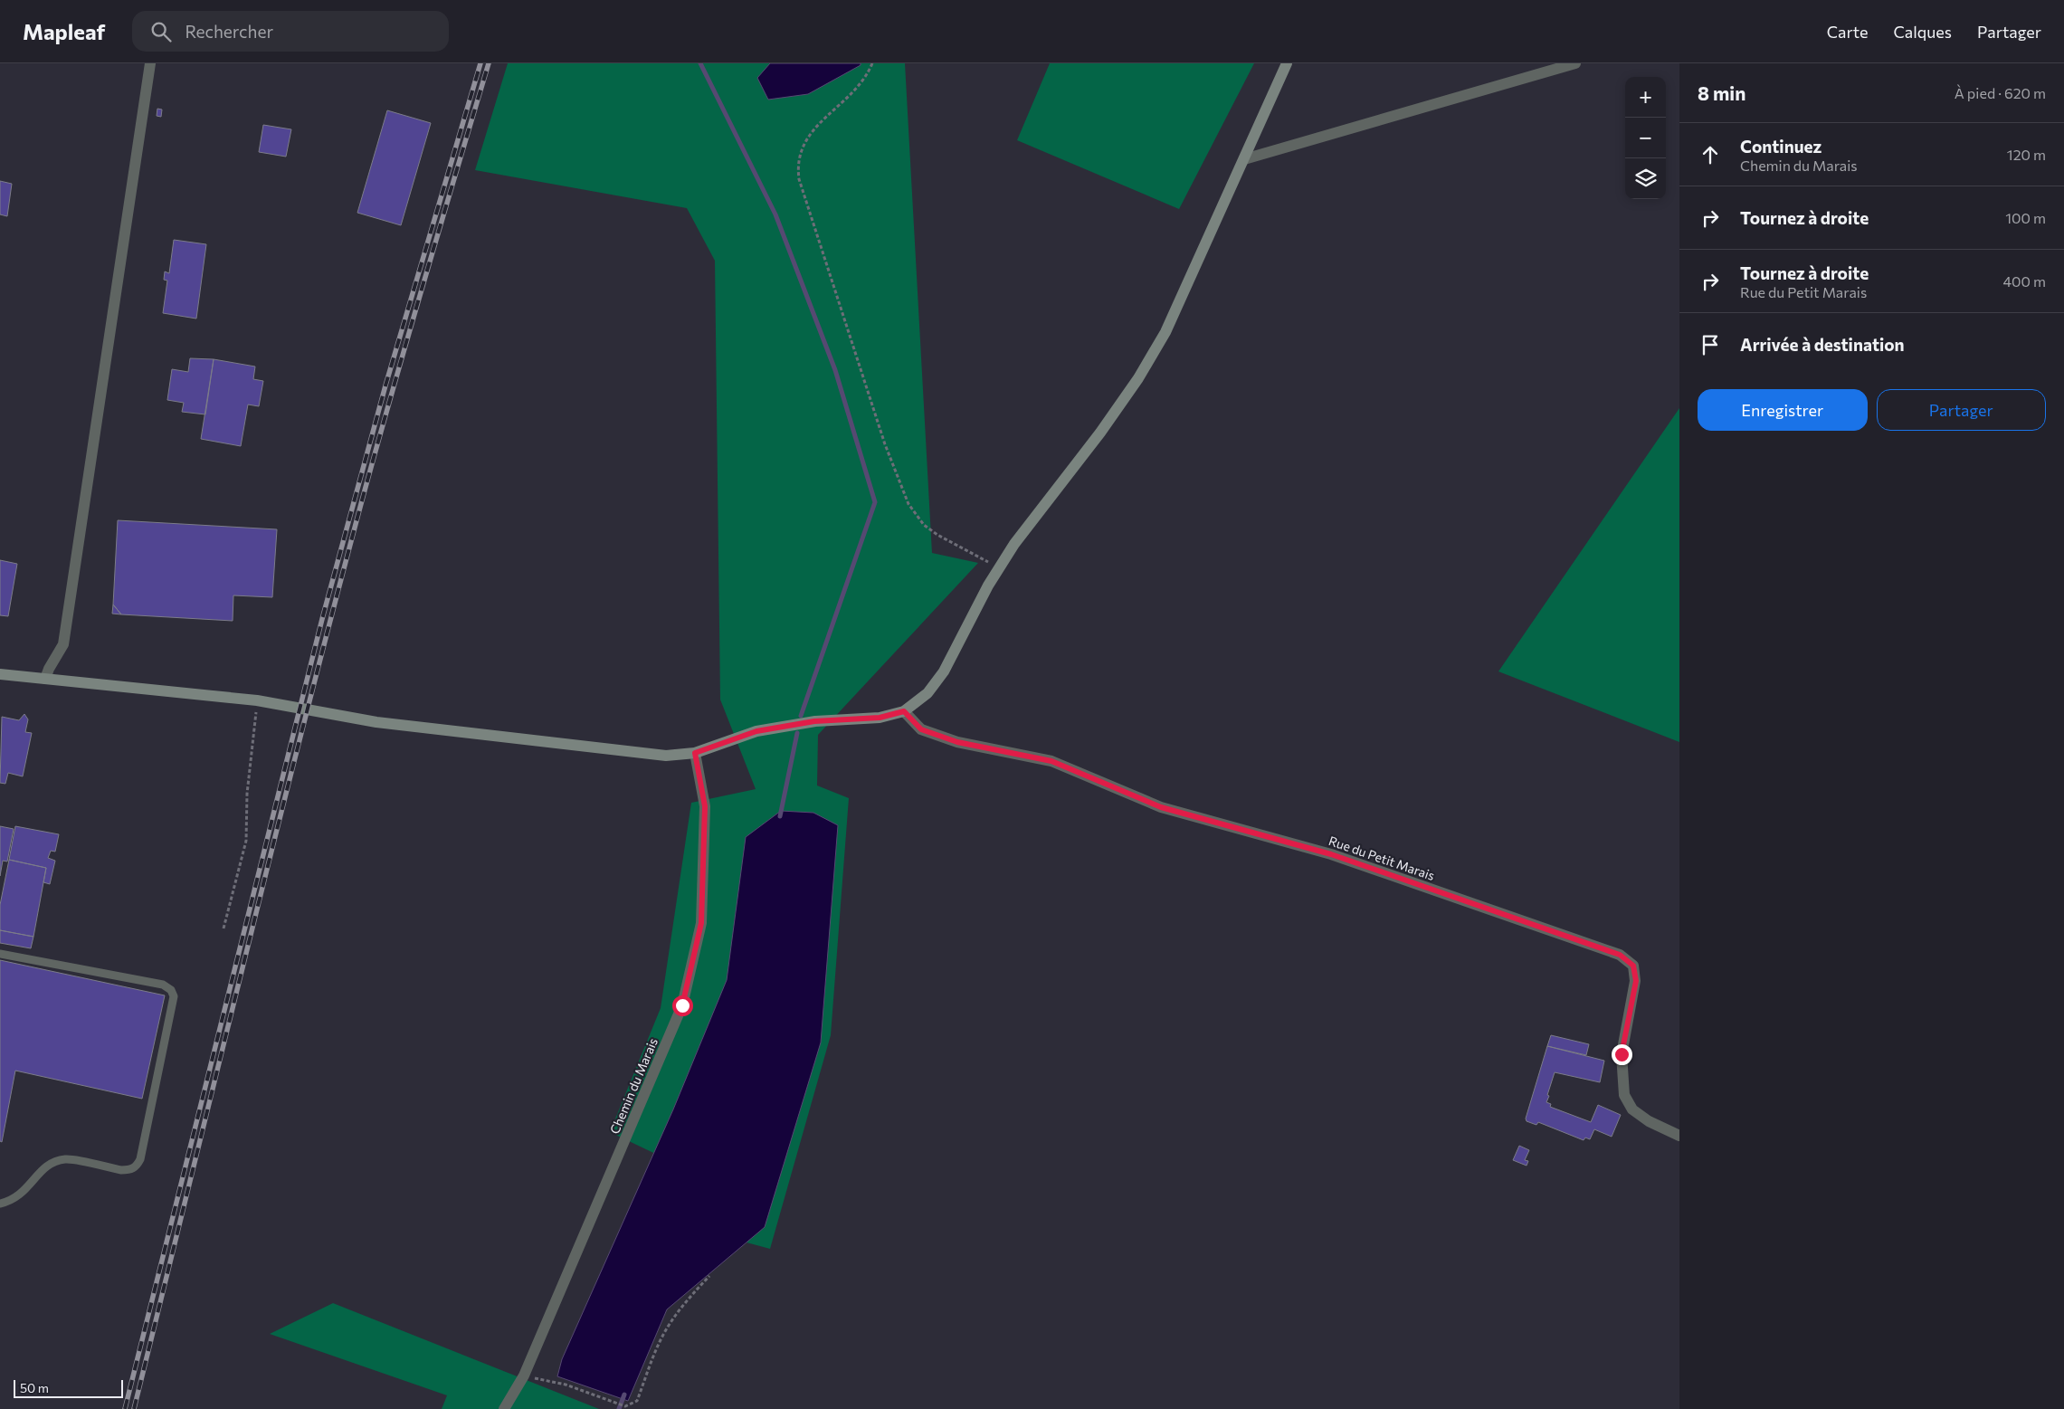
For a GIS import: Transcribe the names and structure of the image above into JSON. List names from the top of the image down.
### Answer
{
  "streets": {
    "street": ["Rue du Petit Marais", "Chemin du Marais"]
  },
  "scale_bar": "50 m",
  "page": {
    "header": "Mapleaf",
    "search": "Rechercher",
    "nav": ["Carte", "Calques", "Partager"],
    "heading": ["8 min", "À pied · 620 m"],
    "map_buttons": ["+", "−"],
    "list": [
      ["Continuez", "Chemin du Marais", "120 m"],
      ["Tournez à droite", "100 m"],
      ["Tournez à droite", "Rue du Petit Marais", "400 m"],
      "Arrivée à destination"
    ],
    "buttons": ["Enregistrer", "Partager"],
    "scale": "50 m"
  }
}
